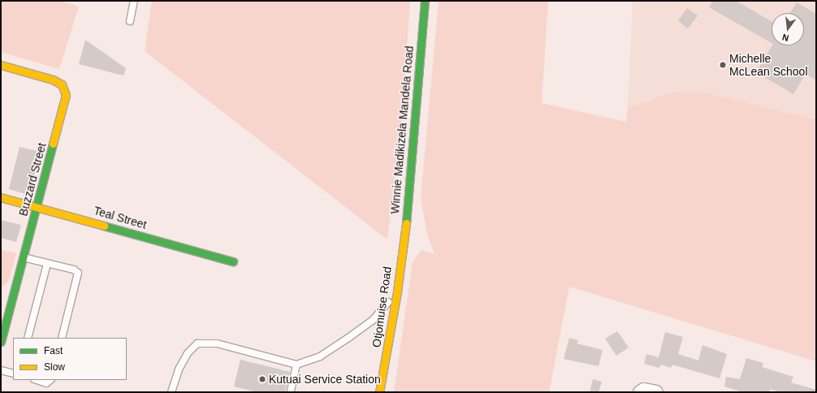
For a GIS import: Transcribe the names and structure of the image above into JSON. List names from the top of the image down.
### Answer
{
  "streets": {
    "street": [
      "Winnie Madikizela Mandela Road",
      "Buzzard Street",
      "Teal Street",
      "Otjomuise Road"
    ]
  },
  "crossings": [
    ["Winnie Madikizela Mandela Road", "Otjomuise Road"],
    ["Buzzard Street", "Teal Street"]
  ],
  "places": ["Michelle McLean School", "Kutuai Service Station"],
  "legend": ["Fast", "Slow"],
  "north": "bottom"
}
